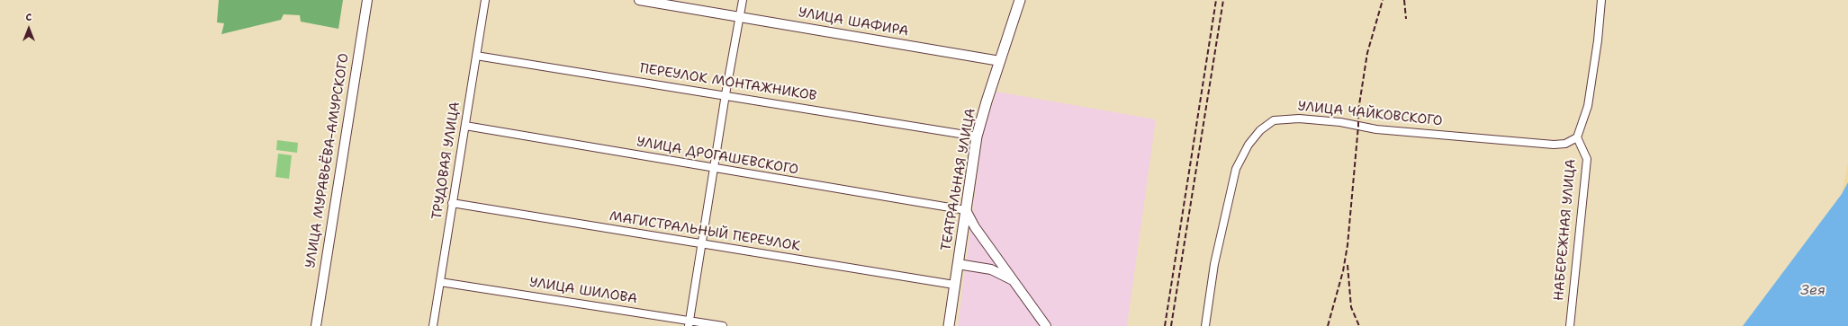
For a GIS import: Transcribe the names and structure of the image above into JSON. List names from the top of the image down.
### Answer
{
  "streets": {
    "main road": ["ТЕАТРАЛЬНАЯ УЛИЦА"],
    "street": [
      "УЛИЦА ШАФИРА",
      "ПЕРЕУЛОК МОНТАЖНИКОВ",
      "УЛИЦА ЧАЙКОВСКОГО",
      "УЛИЦА ДРОГАШЕВСКОГО",
      "УЛИЦА МУРАВЬЁВА-АМУРСКОГО",
      "ТРУДОВАЯ УЛИЦА",
      "НАБЕРЕЖНАЯ УЛИЦА",
      "МАГИСТРАЛЬНЫЙ ПЕРЕУЛОК",
      "УЛИЦА ШИЛОВА"
    ]
  },
  "crossings": [
    ["УЛИЦА ШАФИРА", "ТЕАТРАЛЬНАЯ УЛИЦА"],
    ["ПЕРЕУЛОК МОНТАЖНИКОВ", "ТРУДОВАЯ УЛИЦА"],
    ["ПЕРЕУЛОК МОНТАЖНИКОВ", "ТЕАТРАЛЬНАЯ УЛИЦА"],
    ["УЛИЦА ЧАЙКОВСКОГО", "НАБЕРЕЖНАЯ УЛИЦА"],
    ["УЛИЦА ДРОГАШЕВСКОГО", "ТРУДОВАЯ УЛИЦА"],
    ["УЛИЦА ДРОГАШЕВСКОГО", "ТЕАТРАЛЬНАЯ УЛИЦА"],
    ["ТРУДОВАЯ УЛИЦА", "МАГИСТРАЛЬНЫЙ ПЕРЕУЛОК"],
    ["ТРУДОВАЯ УЛИЦА", "УЛИЦА ШИЛОВА"],
    ["ТЕАТРАЛЬНАЯ УЛИЦА", "МАГИСТРАЛЬНЫЙ ПЕРЕУЛОК"]
  ],
  "water": ["Зея"],
  "north": "top"
}
